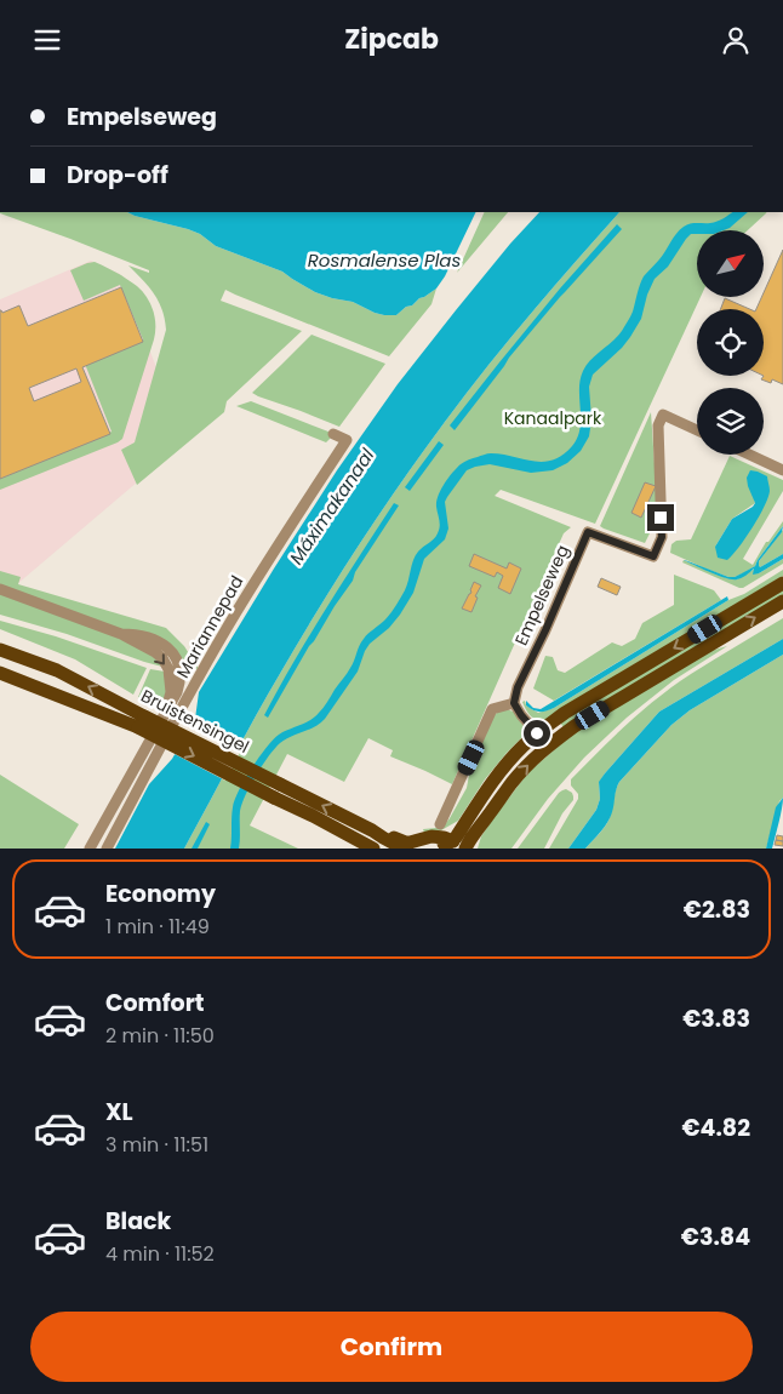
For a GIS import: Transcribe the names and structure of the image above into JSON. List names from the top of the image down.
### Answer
{
  "streets": {
    "main road": ["Bruistensingel"],
    "street": ["Empelseweg", "Mariannepad"]
  },
  "water": ["Rosmalense Plas", "Máximakanaal"],
  "parks": ["Kanaalpark"],
  "north": "top right",
  "page": {
    "header": "Zipcab",
    "banner": ["Empelseweg", "Drop-off"],
    "list": [
      {
        "name": "Economy",
        "note": "1 min · 11:49",
        "value": "€2.83"
      },
      {
        "name": "Comfort",
        "note": "2 min · 11:50",
        "value": "€3.83"
      },
      {
        "name": "XL",
        "note": "3 min · 11:51",
        "value": "€4.82"
      },
      {
        "name": "Black",
        "note": "4 min · 11:52",
        "value": "€3.84"
      }
    ],
    "buttons": "Confirm"
  }
}
